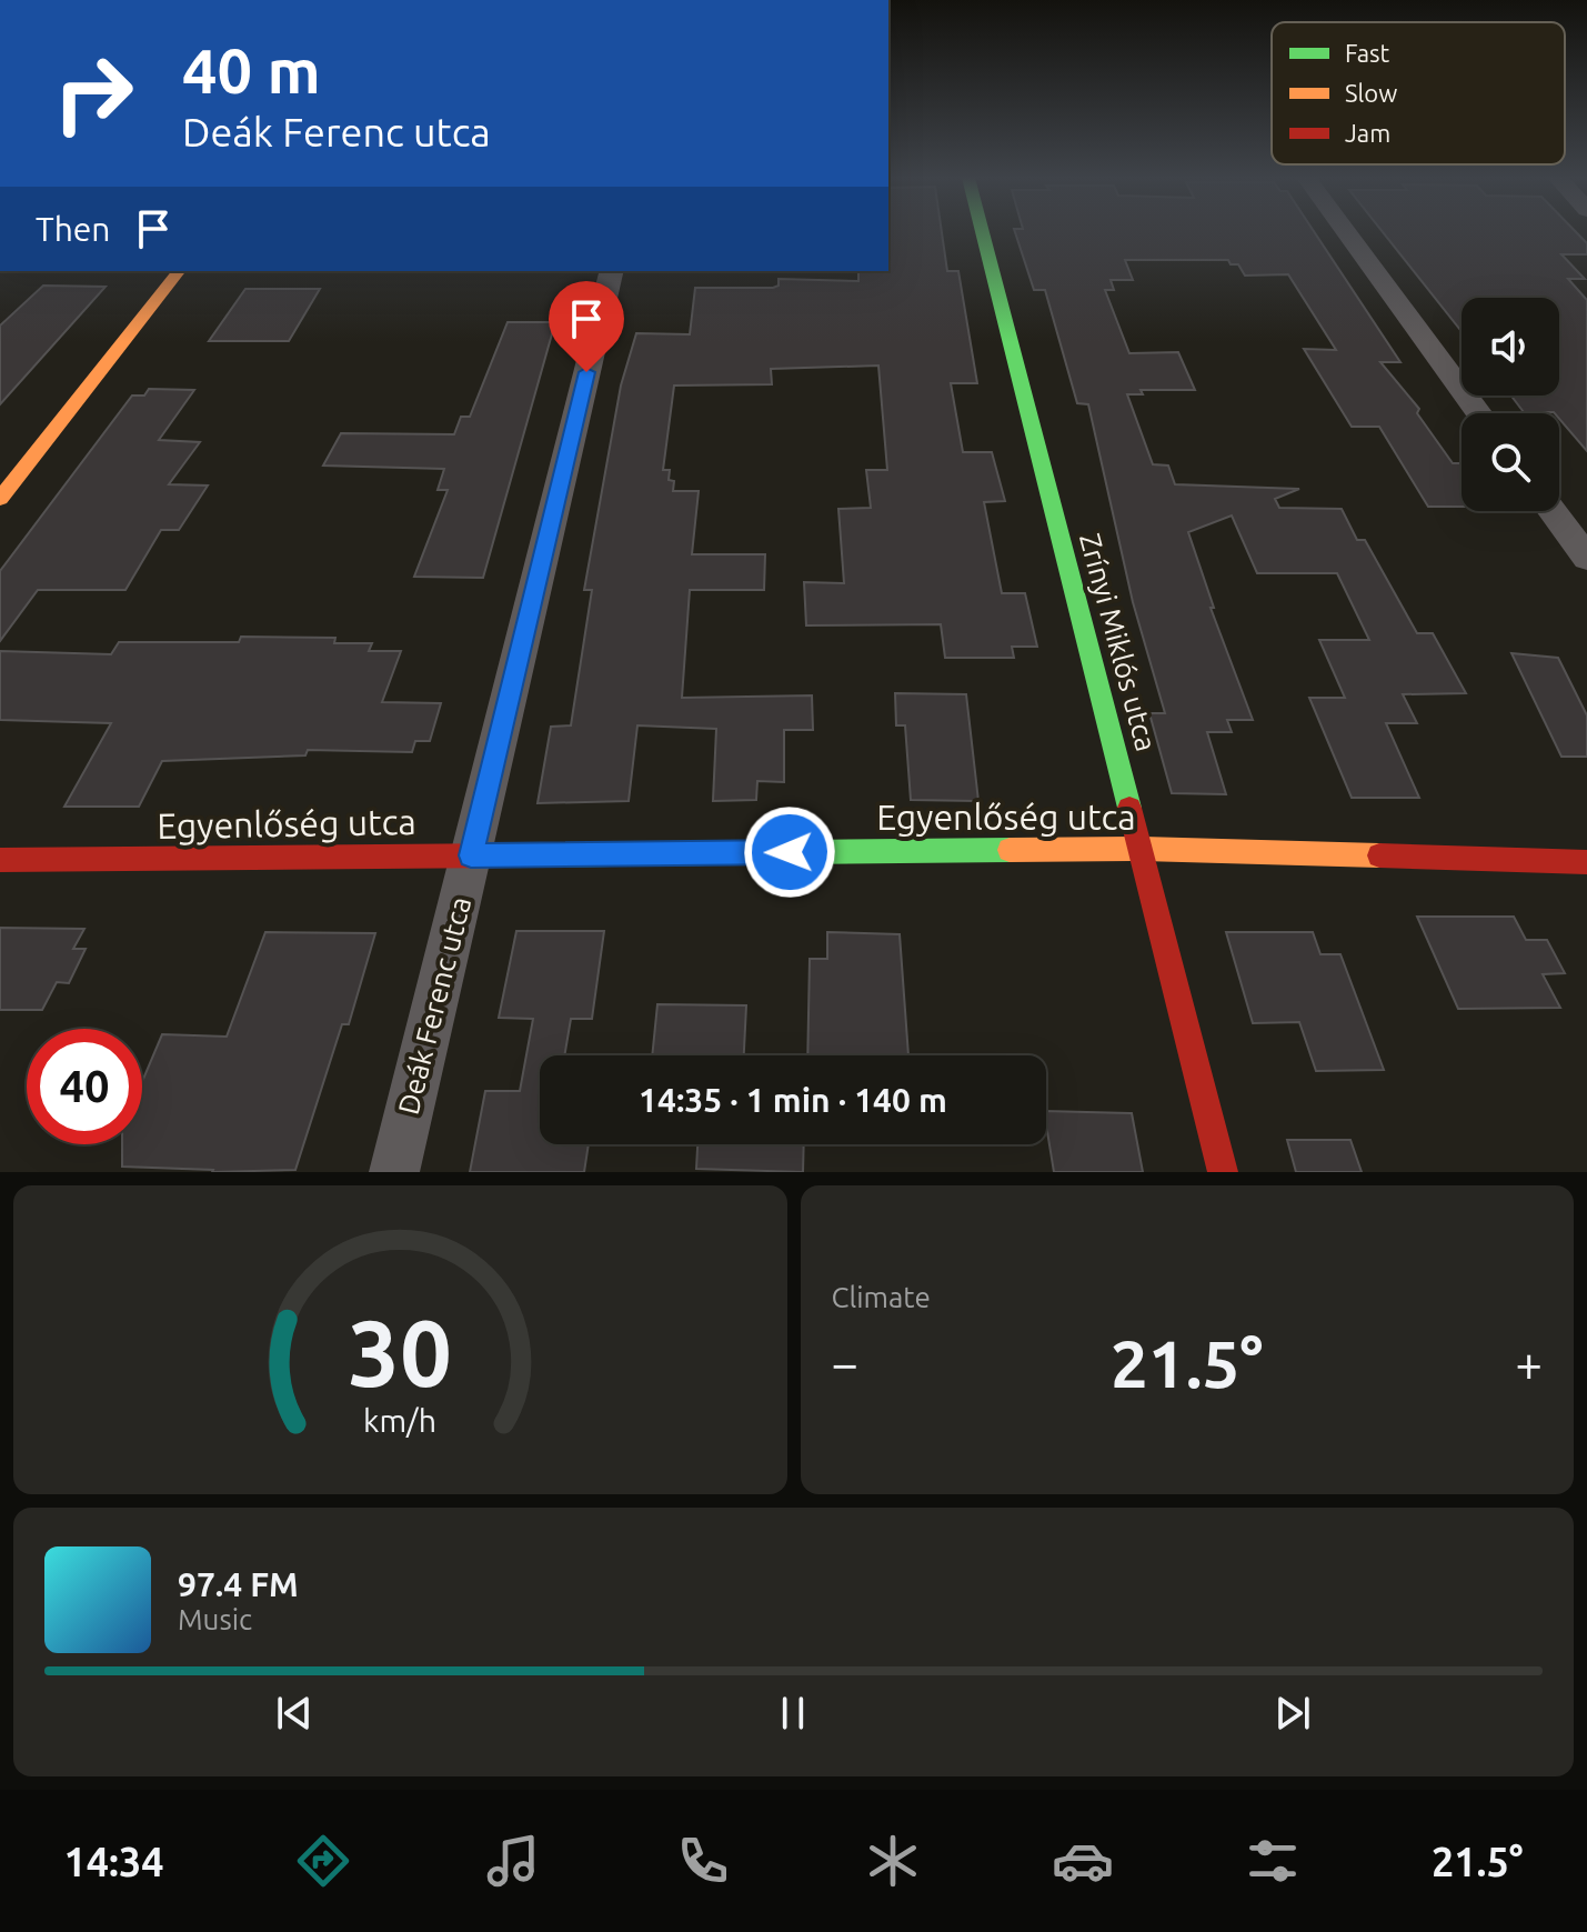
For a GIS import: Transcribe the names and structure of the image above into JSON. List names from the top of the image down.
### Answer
{
  "streets": {
    "street": ["Zrínyi Miklós utca", "Egyenlőség utca", "Deák Ferenc utca"]
  },
  "crossings": [
    ["Zrínyi Miklós utca", "Egyenlőség utca"],
    ["Egyenlőség utca", "Deák Ferenc utca"]
  ],
  "legend": ["Fast", "Slow", "Jam"],
  "page": {
    "turn": ["40 m", "Deák Ferenc utca"],
    "then": "Then",
    "limit": "40",
    "trip": "14:35 · 1 min · 140 m",
    "tile": "Climate",
    "heat": ["−", "21.5°", "+"],
    "song": ["97.4 FM", "Music"],
    "tabs": ["14:34", "21.5°"],
    "gauge": ["30", "km/h"]
  }
}
